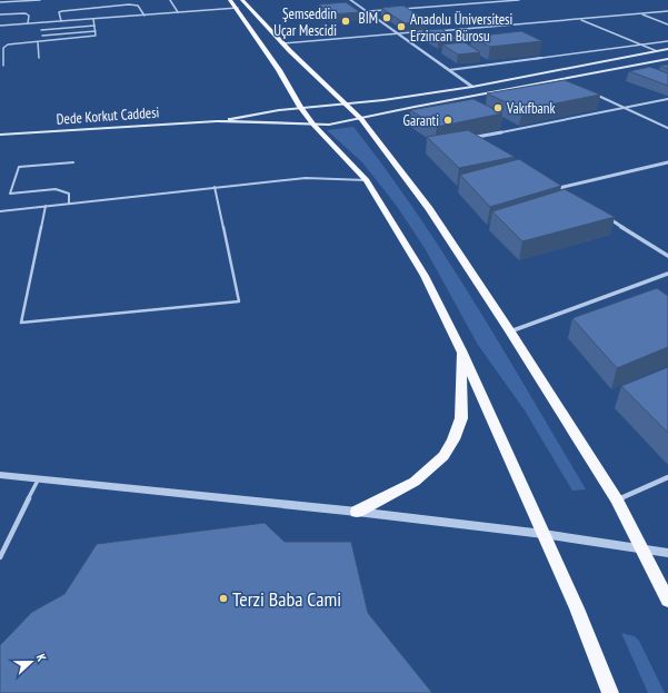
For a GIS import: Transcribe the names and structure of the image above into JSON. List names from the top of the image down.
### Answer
{
  "streets": {
    "main road": ["Dede Korkut Caddesi"]
  },
  "places": [
    "BİM",
    "Şemseddin Uçar Mescidi",
    "Anadolu Üniversitesi Erzincan Bürosu",
    "Vakıfbank",
    "Garanti",
    "Terzi Baba Cami"
  ],
  "north": "right"
}
